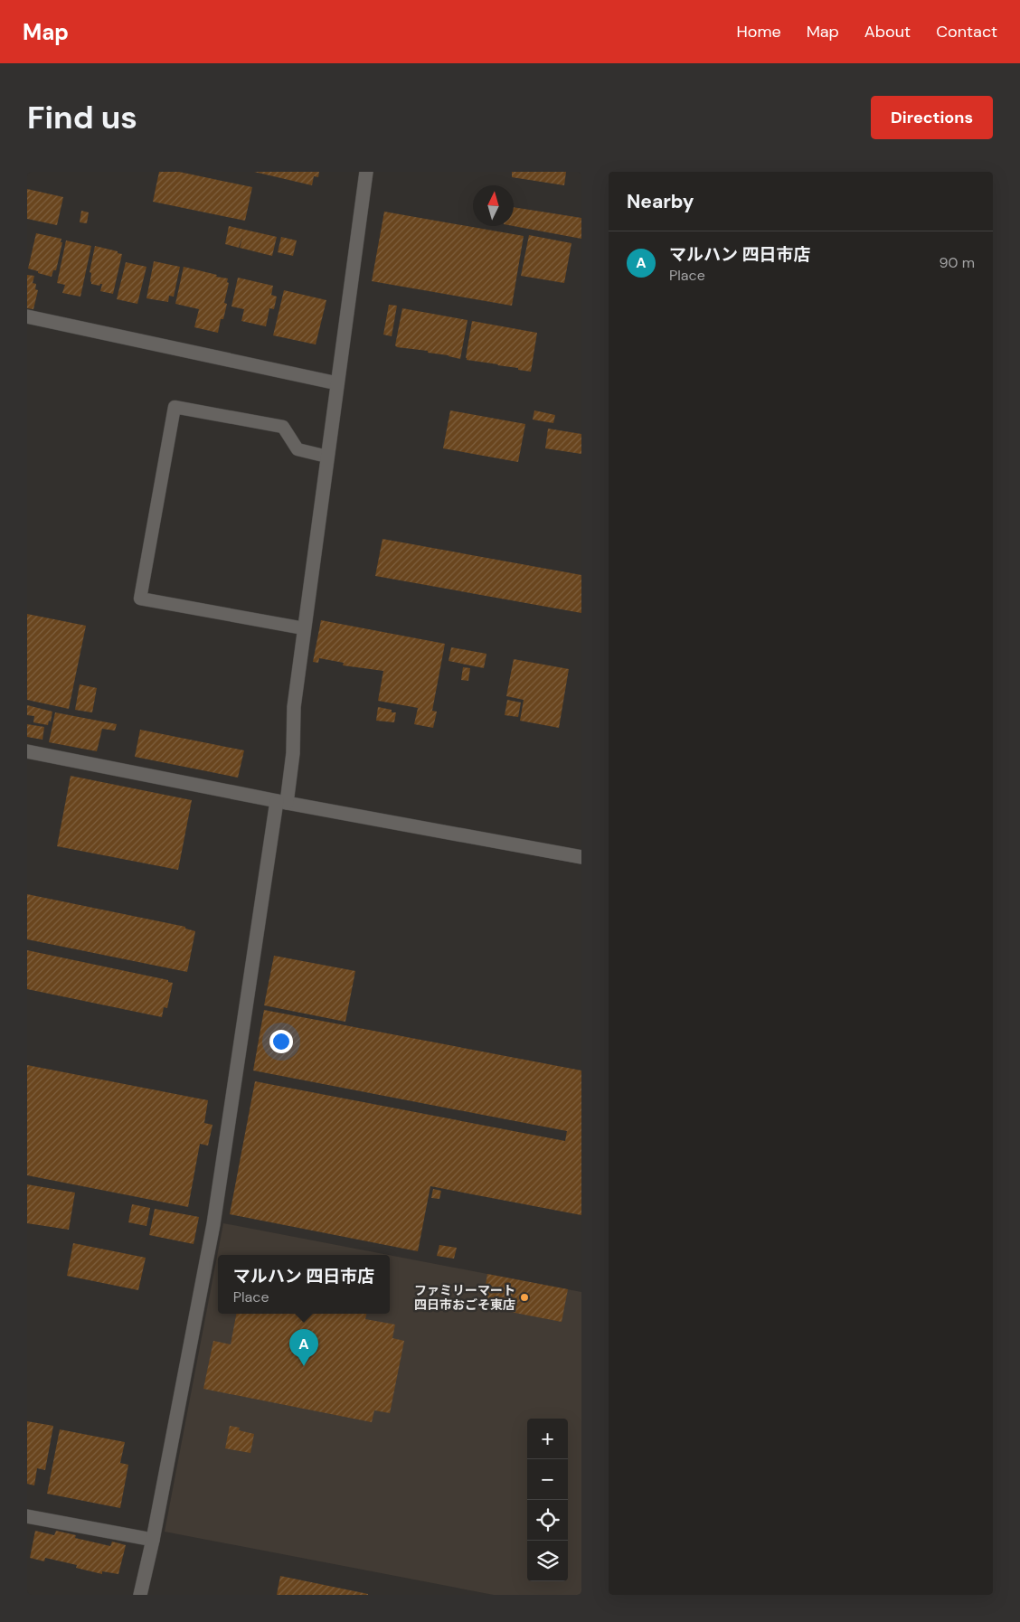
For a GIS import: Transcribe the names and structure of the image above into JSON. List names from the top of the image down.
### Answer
{
  "places": ["ファミリーマート 四日市おごそ東店"],
  "north": "top",
  "page": {
    "header": "Map",
    "nav": [
      "Home",
      "Map",
      "About",
      "Contact"
    ],
    "buttons": "Directions",
    "title": "Find us",
    "heading": "Nearby",
    "list": [
      {
        "mark": "A",
        "name": "マルハン 四日市店",
        "note": "Place",
        "value": "90 m"
      }
    ],
    "popup": ["マルハン 四日市店", "Place"],
    "pins": "A",
    "map_buttons": ["+", "−"]
  }
}
